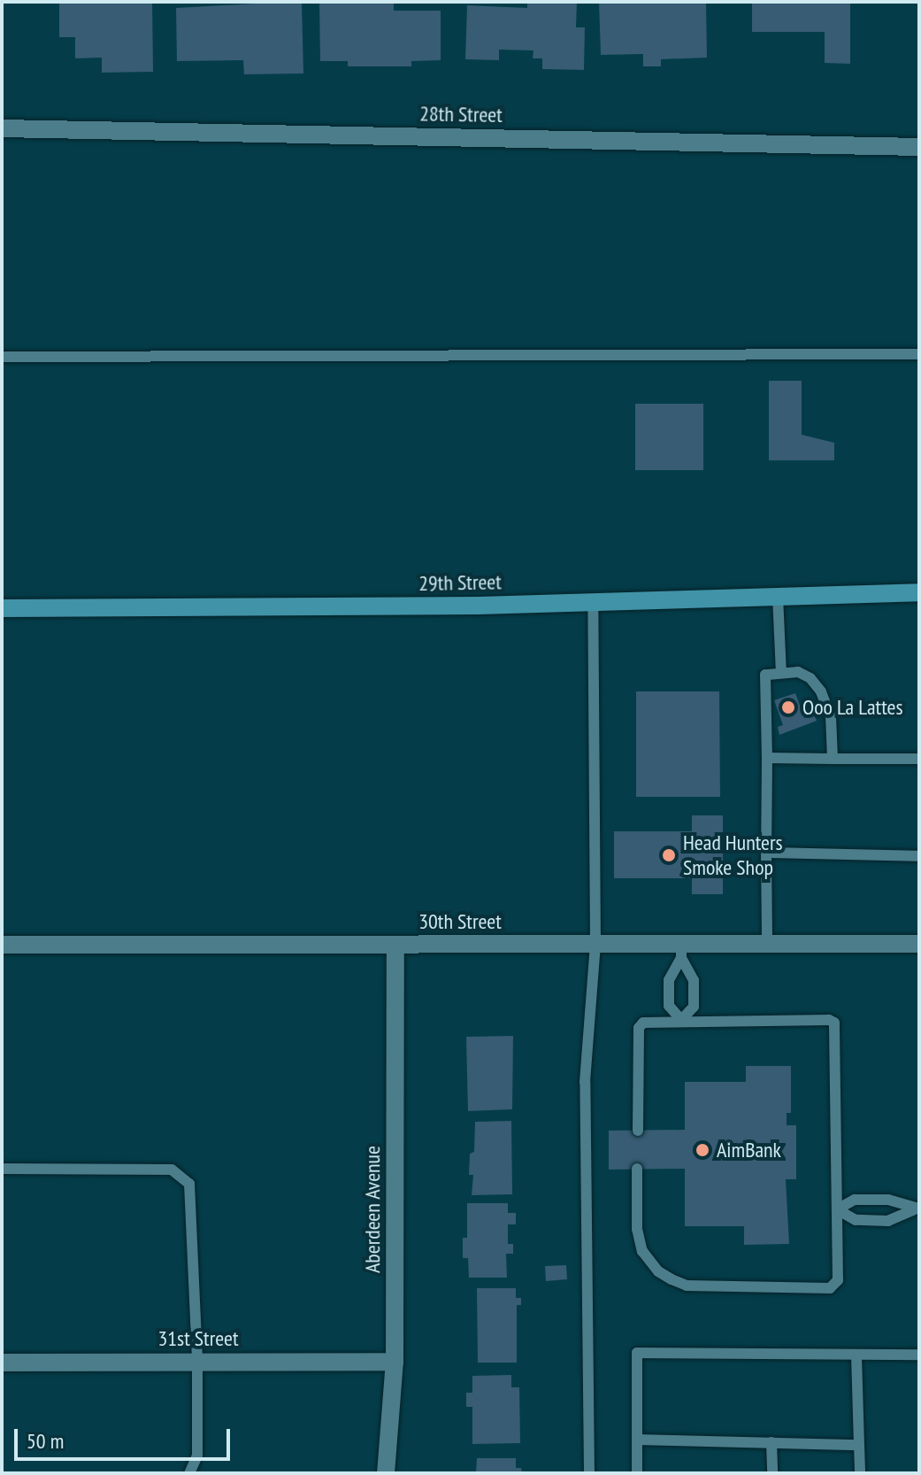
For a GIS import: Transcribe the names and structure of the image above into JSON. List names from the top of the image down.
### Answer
{
  "streets": {
    "street": [
      "28th Street",
      "29th Street",
      "30th Street",
      "Aberdeen Avenue",
      "31st Street"
    ]
  },
  "crossings": [
    ["30th Street", "Aberdeen Avenue"],
    ["Aberdeen Avenue", "31st Street"]
  ],
  "places": ["Ooo La Lattes", "Head Hunters Smoke Shop", "AimBank"],
  "scale_bar": "50 m"
}
